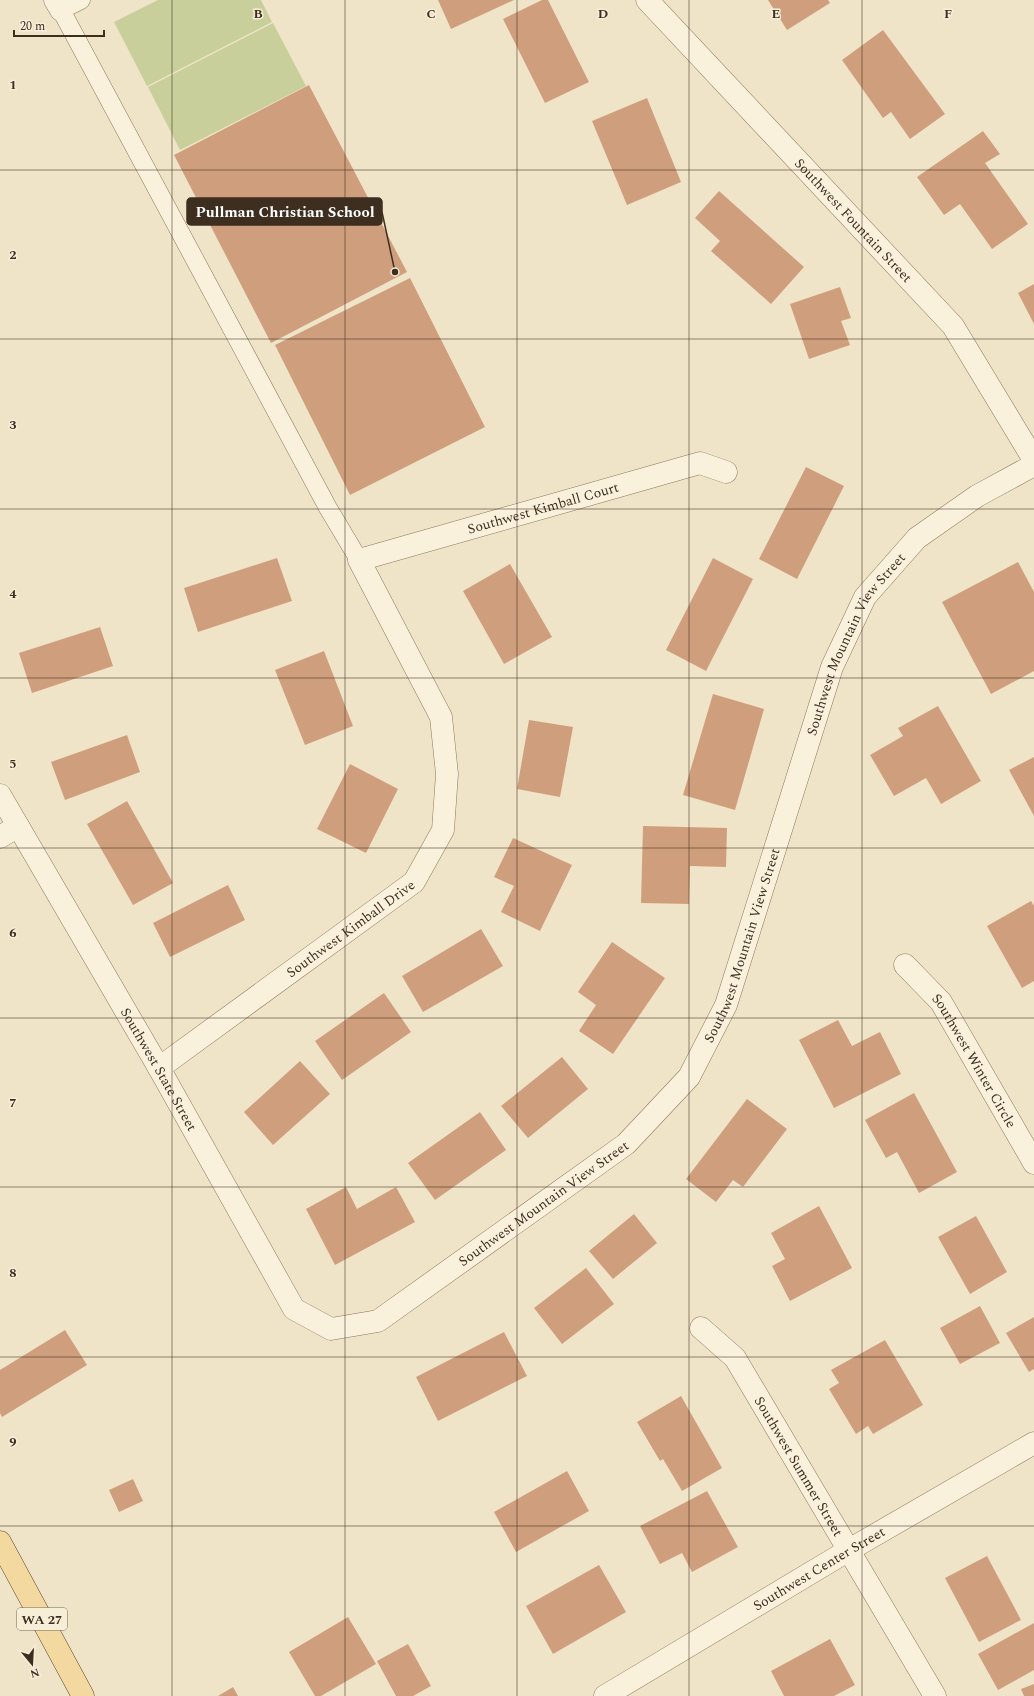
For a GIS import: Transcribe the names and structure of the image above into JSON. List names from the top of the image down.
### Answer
{
  "streets": {
    "main road": ["WA 27"],
    "street": [
      "Southwest Fountain Street",
      "Southwest Kimball Court",
      "Southwest Mountain View Street",
      "Southwest Kimball Drive",
      "Southwest Winter Circle",
      "Southwest State Street",
      "Southwest Summer Street",
      "Southwest Center Street"
    ]
  },
  "crossings": [
    ["Southwest Kimball Court", "Southwest Kimball Drive"],
    ["Southwest Mountain View Street", "Southwest State Street"],
    ["Southwest Kimball Drive", "Southwest State Street"],
    ["Southwest Summer Street", "Southwest Center Street"]
  ],
  "places": ["Pullman Christian School"],
  "scale_bar": "20 m",
  "north": "bottom",
  "grid": {
    "columns": [
      "B",
      "C",
      "D",
      "E",
      "F"
    ],
    "rows": [
      "1",
      "2",
      "3",
      "4",
      "5",
      "6",
      "7",
      "8",
      "9"
    ]
  }
}
